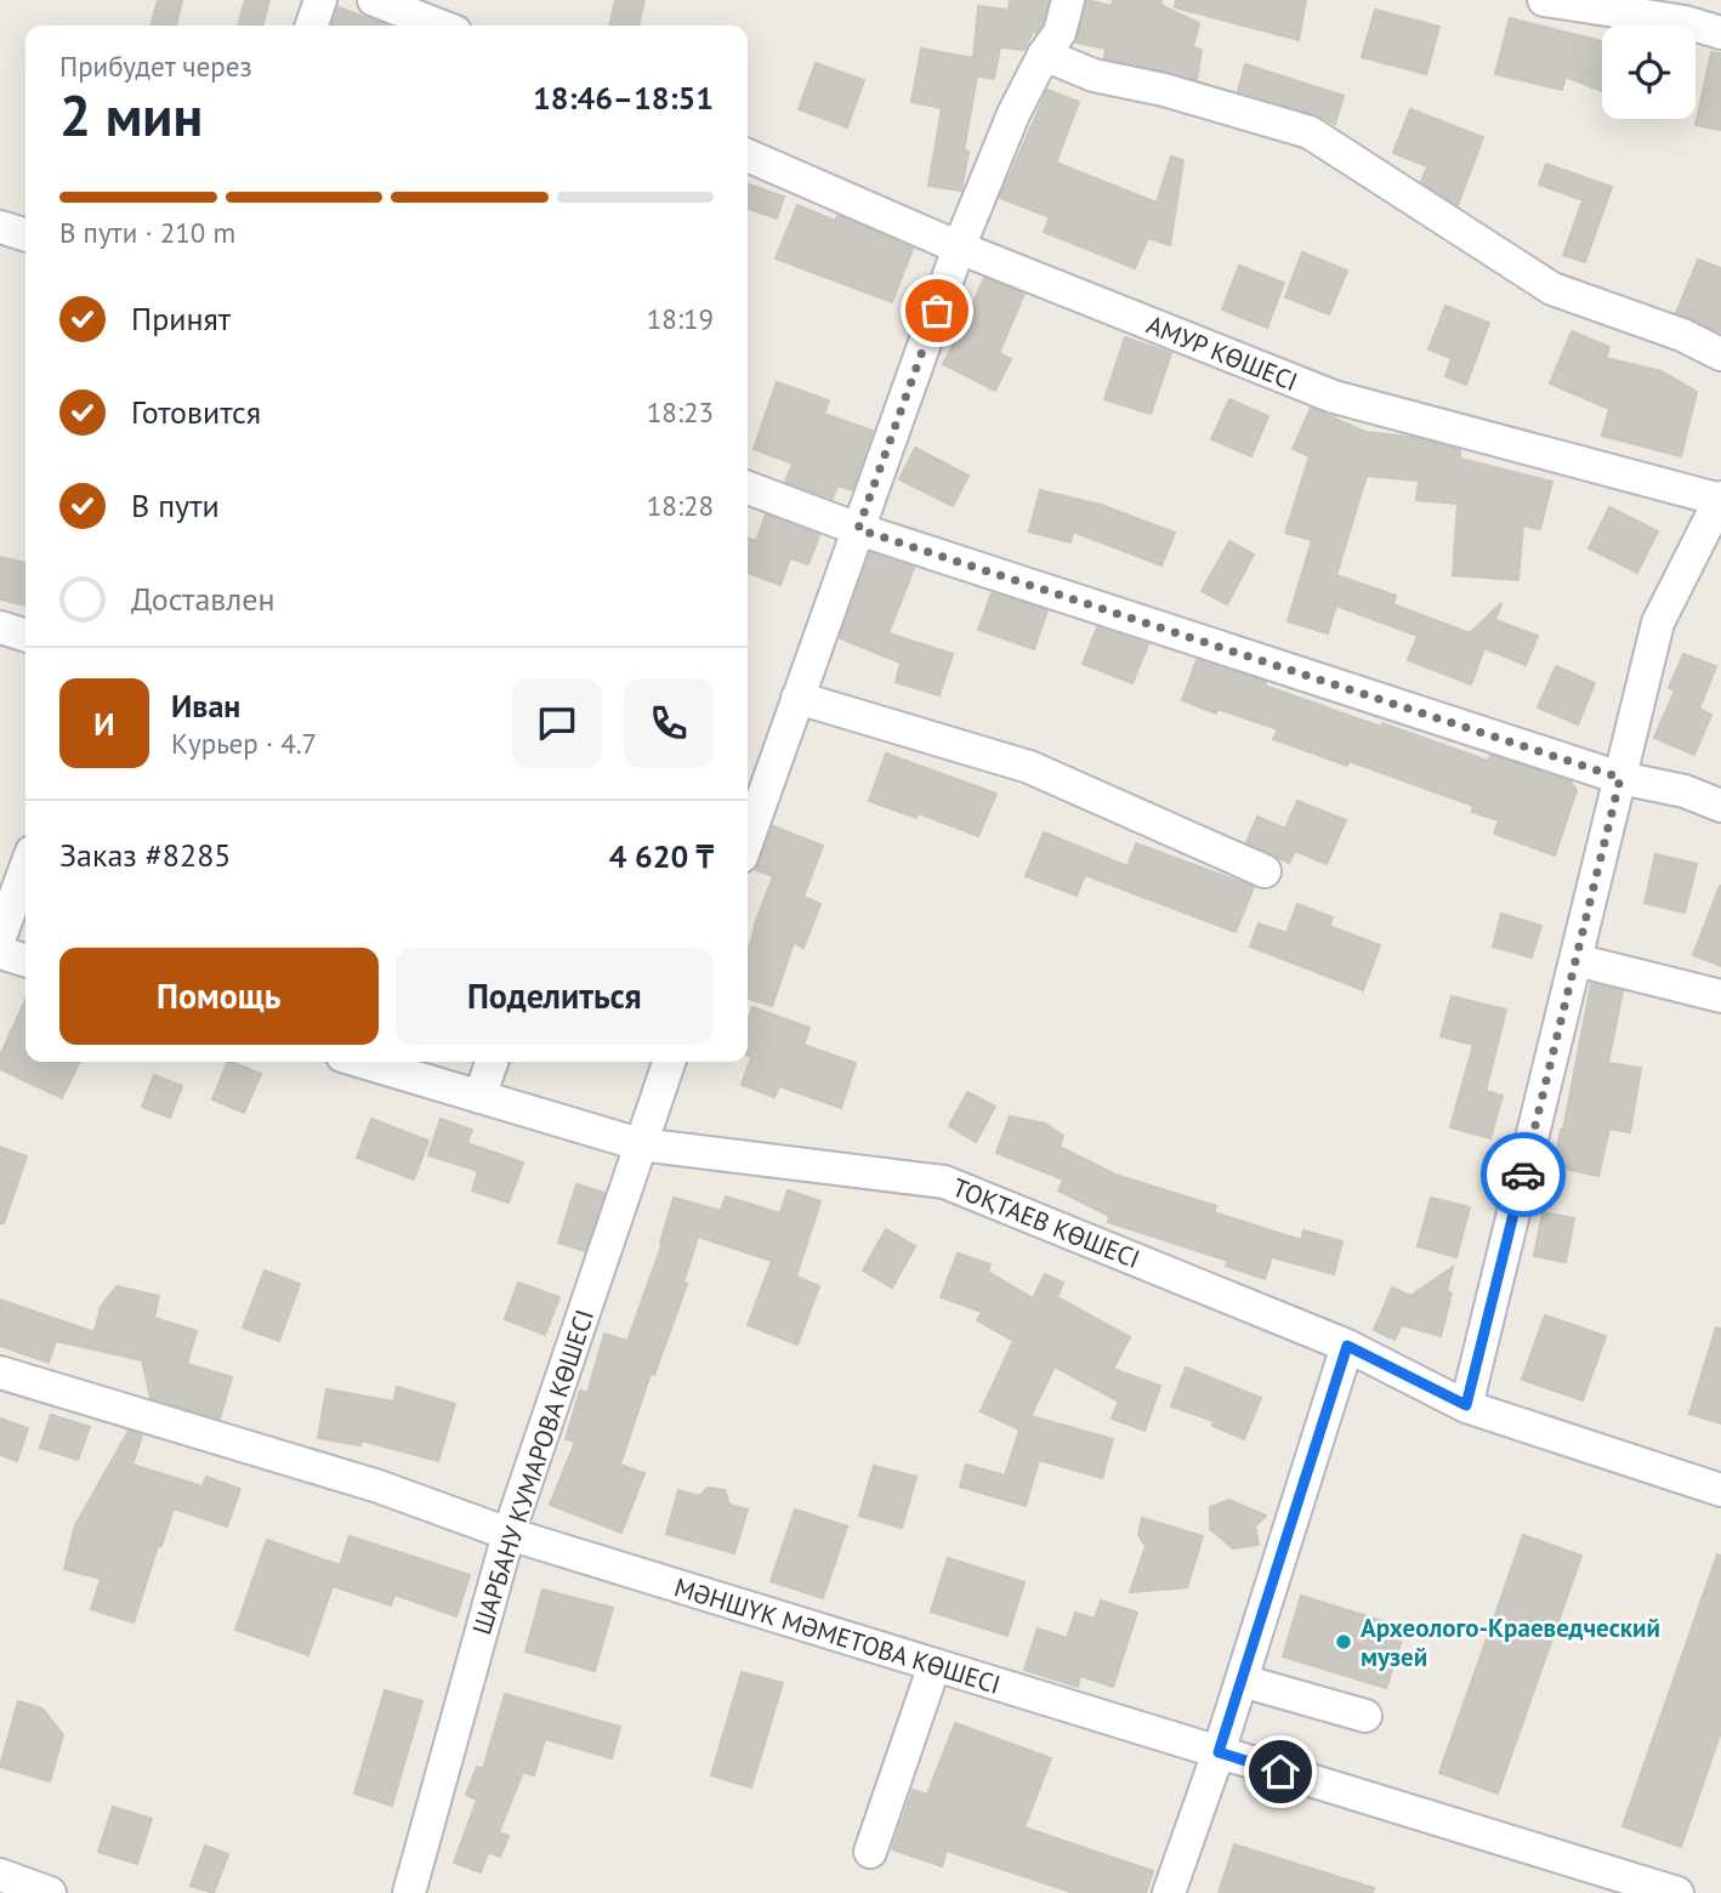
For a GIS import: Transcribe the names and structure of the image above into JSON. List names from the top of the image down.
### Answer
{
  "streets": {
    "street": [
      "АМУР КӨШЕСІ",
      "ТОҚТАЕВ КӨШЕСІ",
      "ШАРБАНУ КУМАРОВА КӨШЕСІ",
      "МӘНШҮК МӘМЕТОВА КӨШЕСІ"
    ]
  },
  "crossings": [
    ["ТОҚТАЕВ КӨШЕСІ", "ШАРБАНУ КУМАРОВА КӨШЕСІ"],
    ["ШАРБАНУ КУМАРОВА КӨШЕСІ", "МӘНШҮК МӘМЕТОВА КӨШЕСІ"]
  ],
  "places": ["Археолого-Краеведческий музей"],
  "page": {
    "heading": ["2 мин", "Прибудет через", "18:46–18:51"],
    "panel": [
      "Иван",
      "Курьер · 4.7",
      "Заказ #8285",
      "4 620 ₸"
    ],
    "bar": "В пути · 210 m",
    "list": [
      ["Принят", "18:19"],
      ["Готовится", "18:23"],
      ["В пути", "18:28"],
      "Доставлен"
    ],
    "round": "И",
    "buttons": ["Помощь", "Поделиться"]
  }
}
